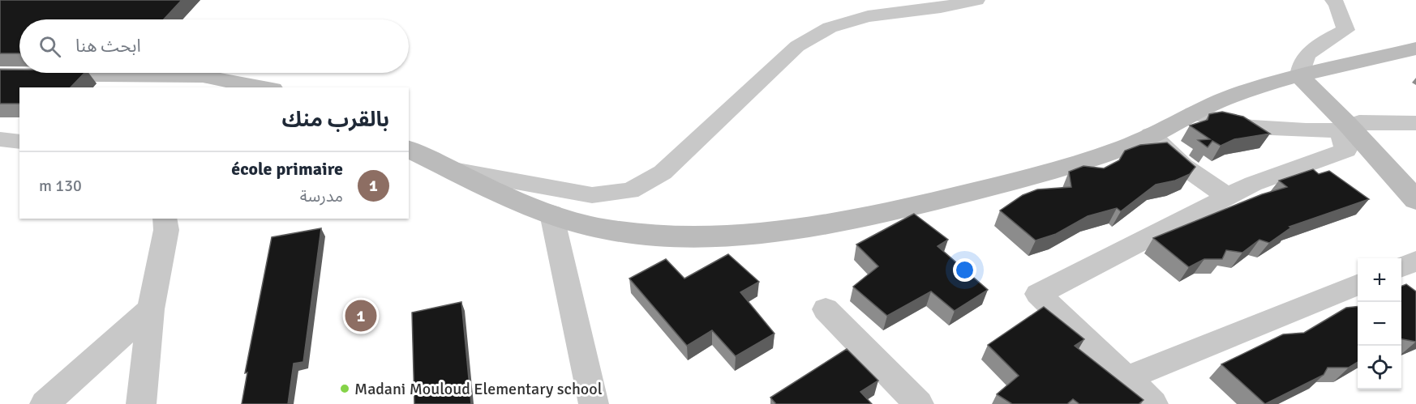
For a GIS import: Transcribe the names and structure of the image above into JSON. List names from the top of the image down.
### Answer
{
  "places": ["Madani Mouloud Elementary school"],
  "page": {
    "search": "ابحث هنا",
    "heading": "بالقرب منك",
    "list": [
      {
        "mark": "1",
        "name": "école primaire",
        "note": "مدرسة",
        "value": "130 m"
      }
    ],
    "map_buttons": ["+", "−"],
    "pins": "1"
  }
}
